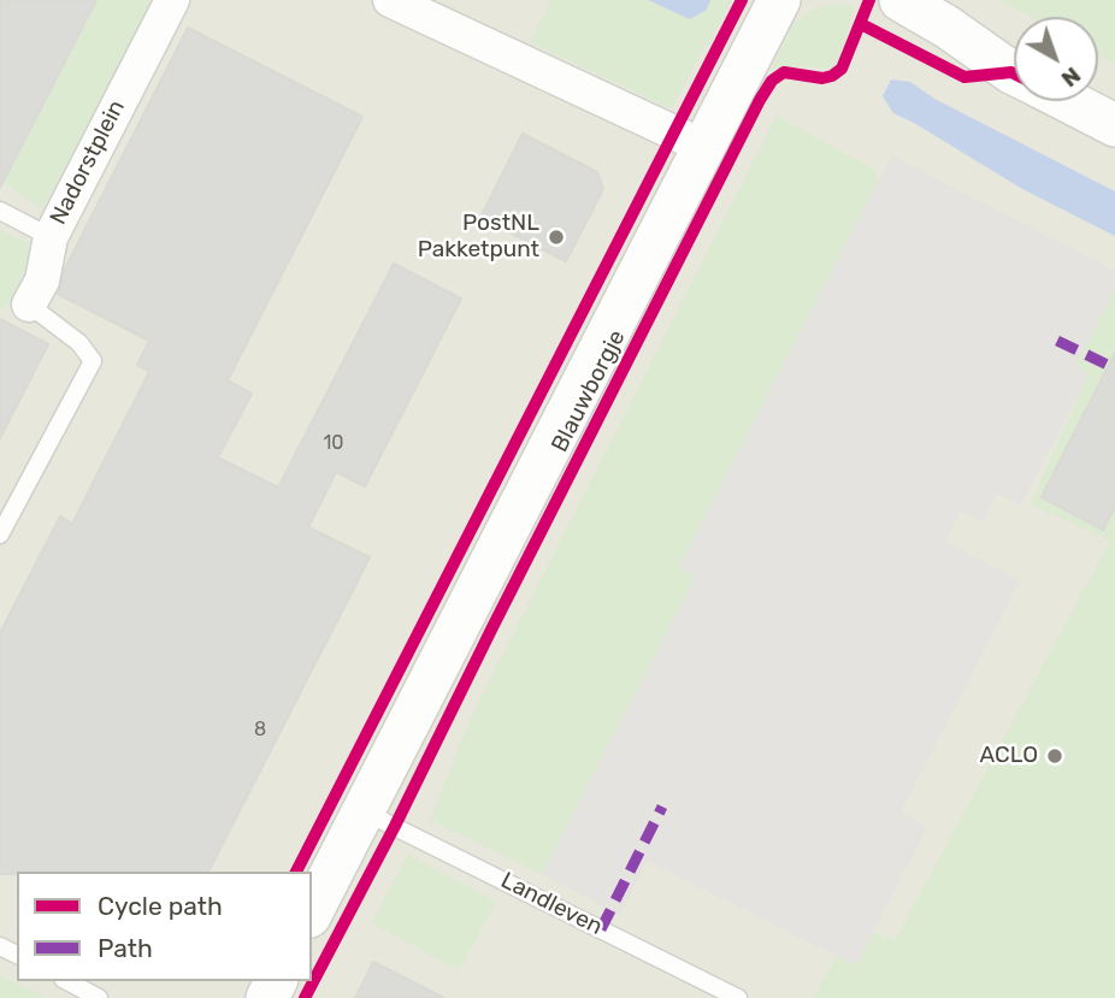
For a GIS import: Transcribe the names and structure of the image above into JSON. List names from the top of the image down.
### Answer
{
  "streets": {
    "street": ["Nadorstplein", "Blauwborgje"],
    "lane": ["Landleven"]
  },
  "crossings": [
    ["Blauwborgje", "Landleven"]
  ],
  "places": ["PostNL Pakketpunt", "ACLO"],
  "house_numbers": ["10", "8"],
  "legend": ["Cycle path", "Path"],
  "north": "bottom right"
}
